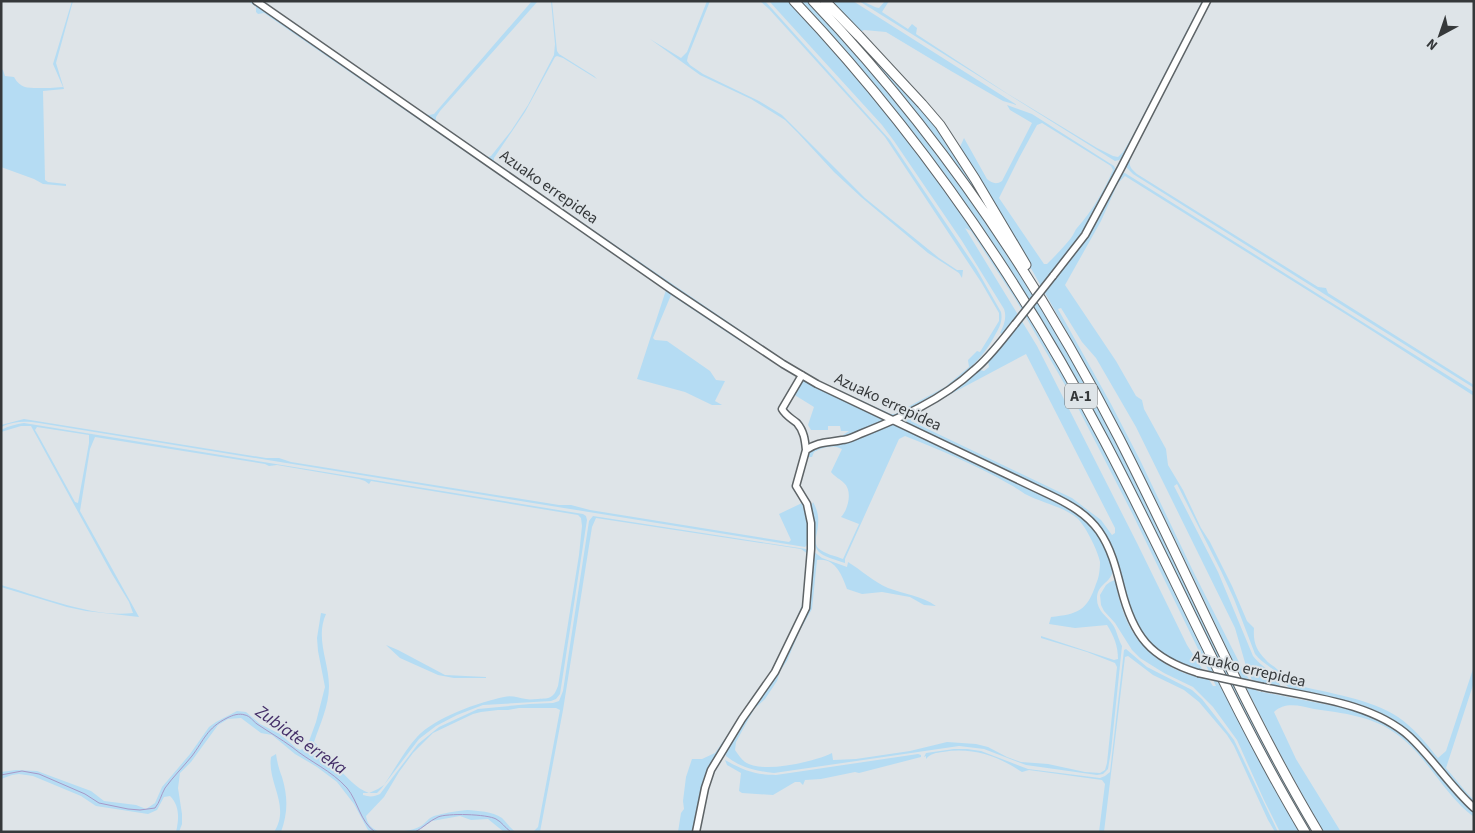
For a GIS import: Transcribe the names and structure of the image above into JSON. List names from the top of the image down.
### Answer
{
  "streets": {
    "highway": ["A-1"],
    "street": ["Azuako errepidea"]
  },
  "water": ["Zubiate erreka"],
  "north": "bottom left"
}
